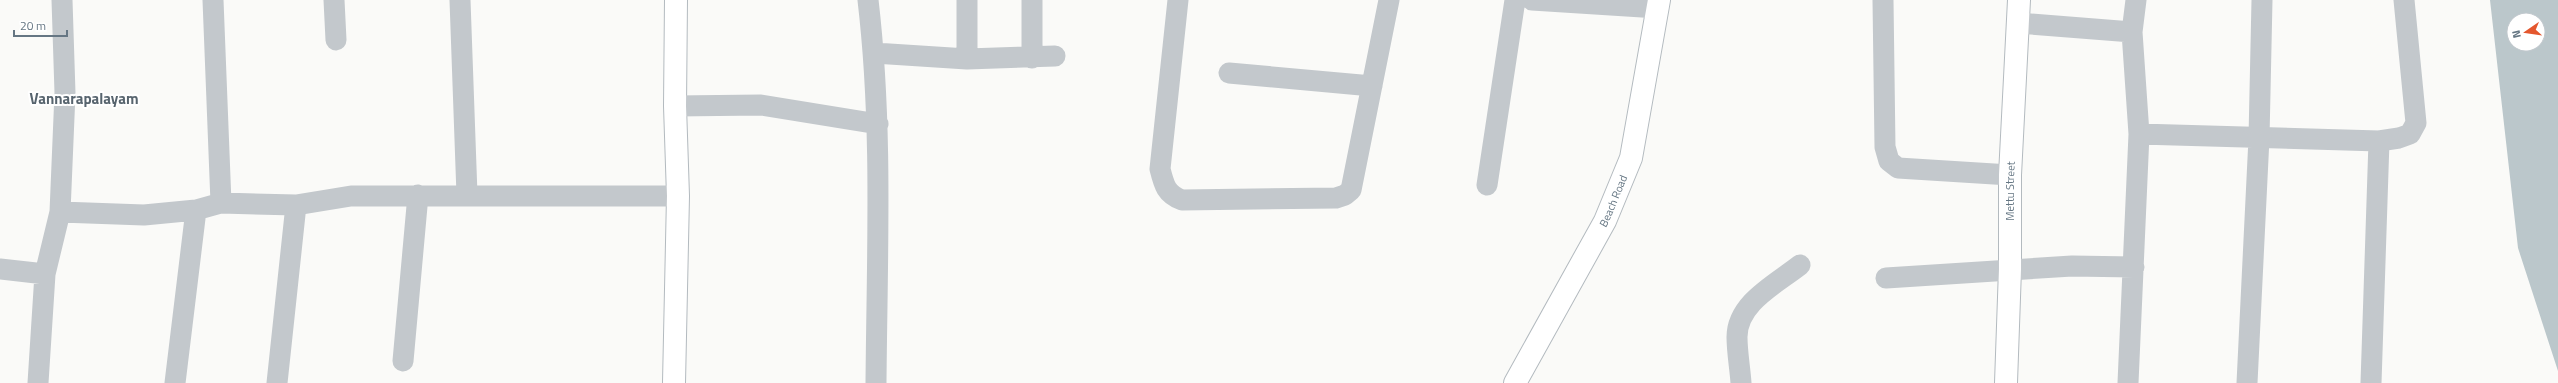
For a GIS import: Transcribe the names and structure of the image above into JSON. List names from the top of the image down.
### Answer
{
  "streets": {
    "street": ["Mettu Street", "Beach Road"]
  },
  "districts": ["Vannarapalayam"],
  "scale_bar": "20 m",
  "north": "left"
}
